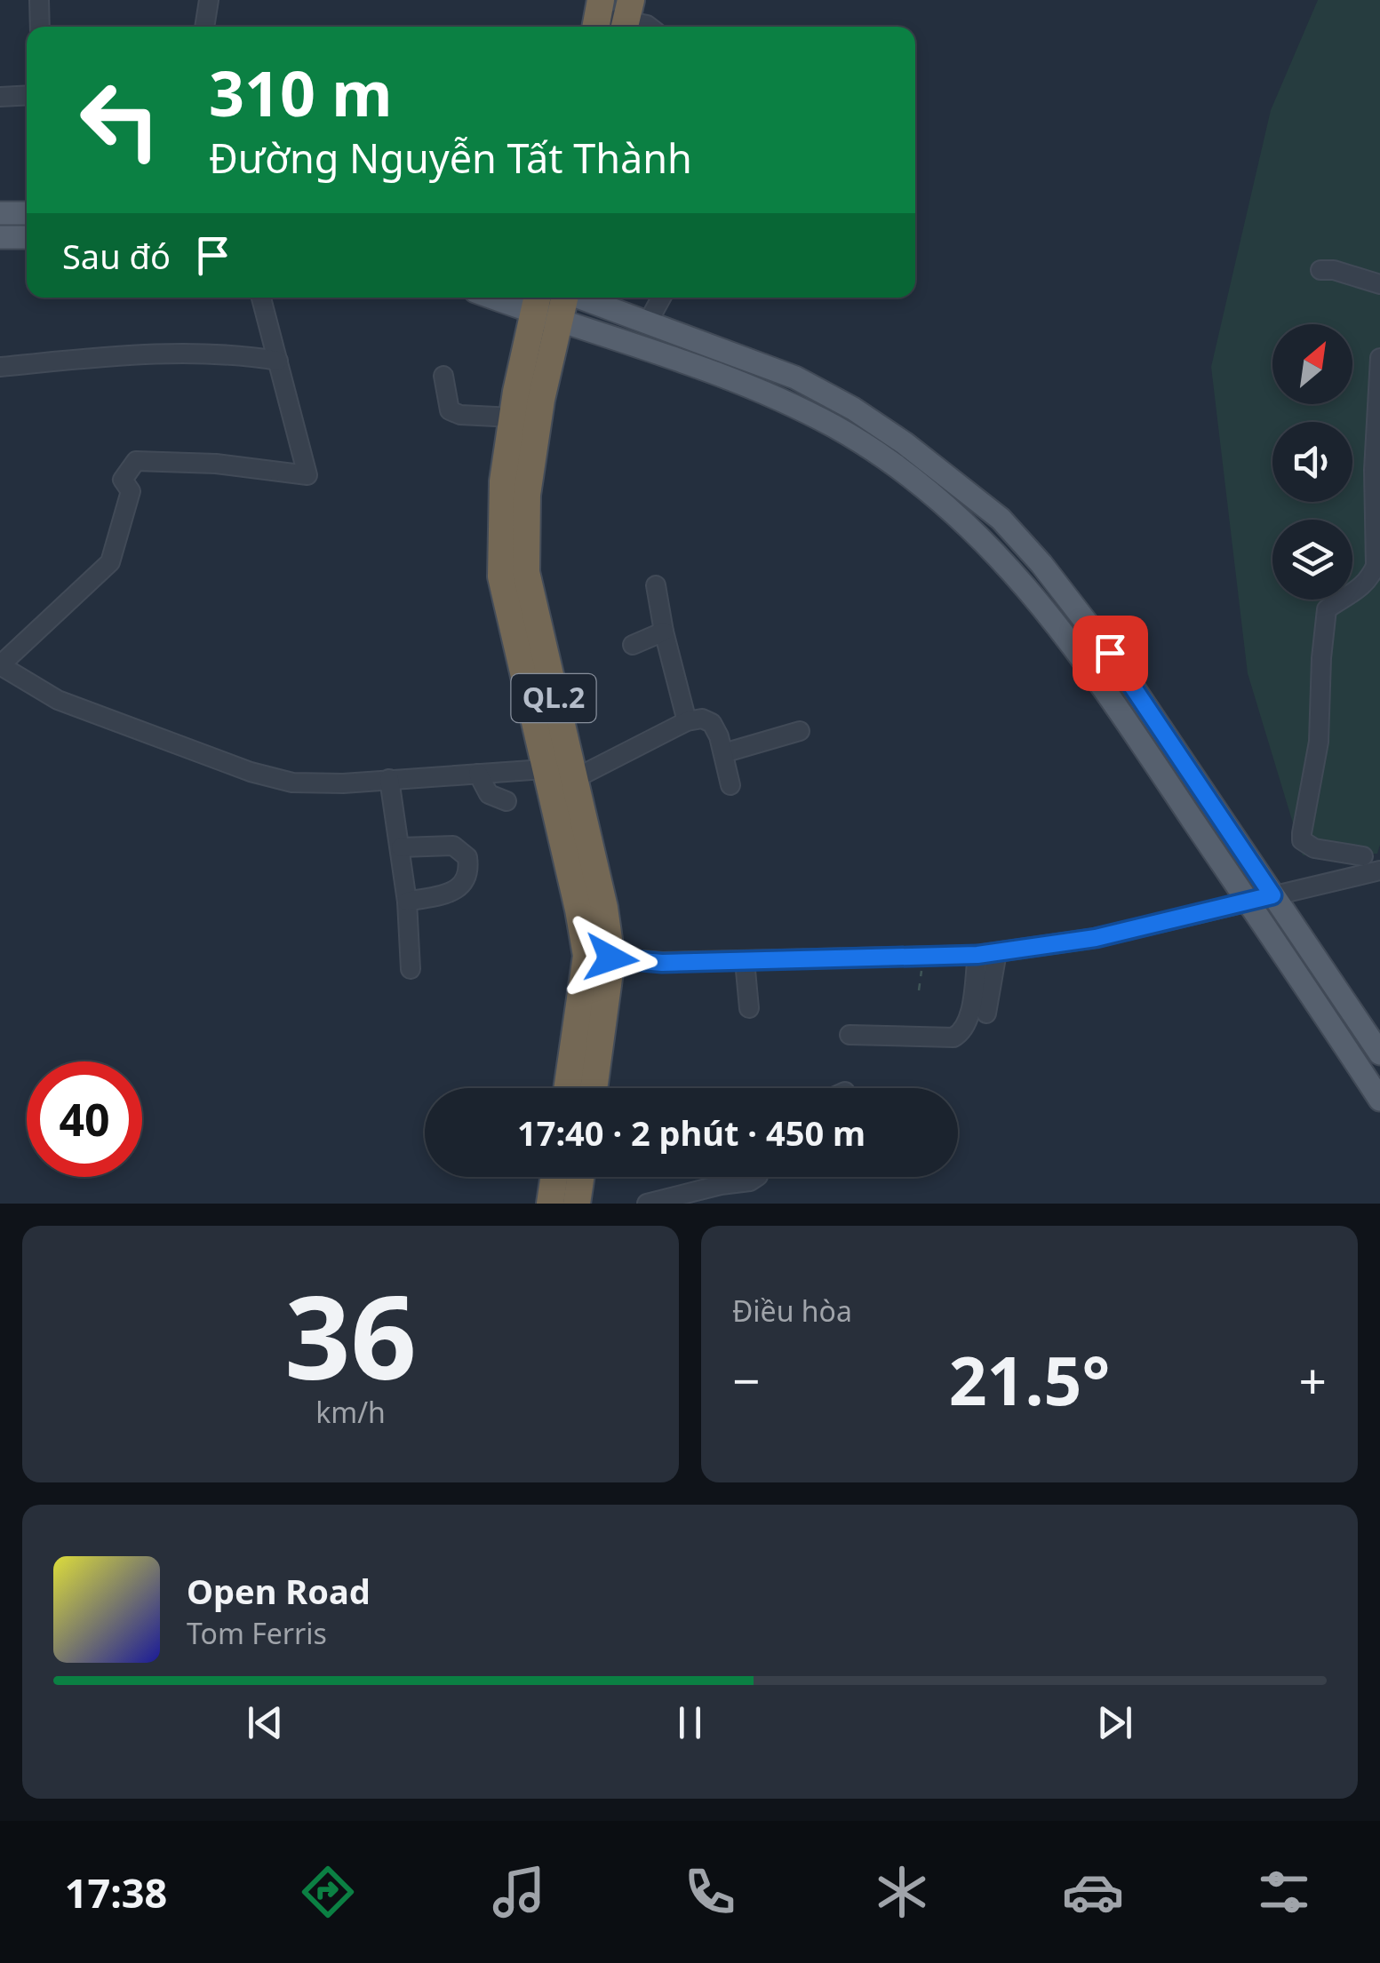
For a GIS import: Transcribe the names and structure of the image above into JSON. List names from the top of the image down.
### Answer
{
  "streets": {
    "highway": ["QL.2"]
  },
  "north": "top right",
  "page": {
    "turn": ["310 m", "Đường Nguyễn Tất Thành"],
    "then": "Sau đó",
    "limit": "40",
    "trip": "17:40 · 2 phút · 450 m",
    "tile": [
      ["36", "km/h"],
      "Điều hòa"
    ],
    "heat": ["−", "21.5°", "+"],
    "song": ["Open Road", "Tom Ferris"],
    "tabs": "17:38"
  }
}
